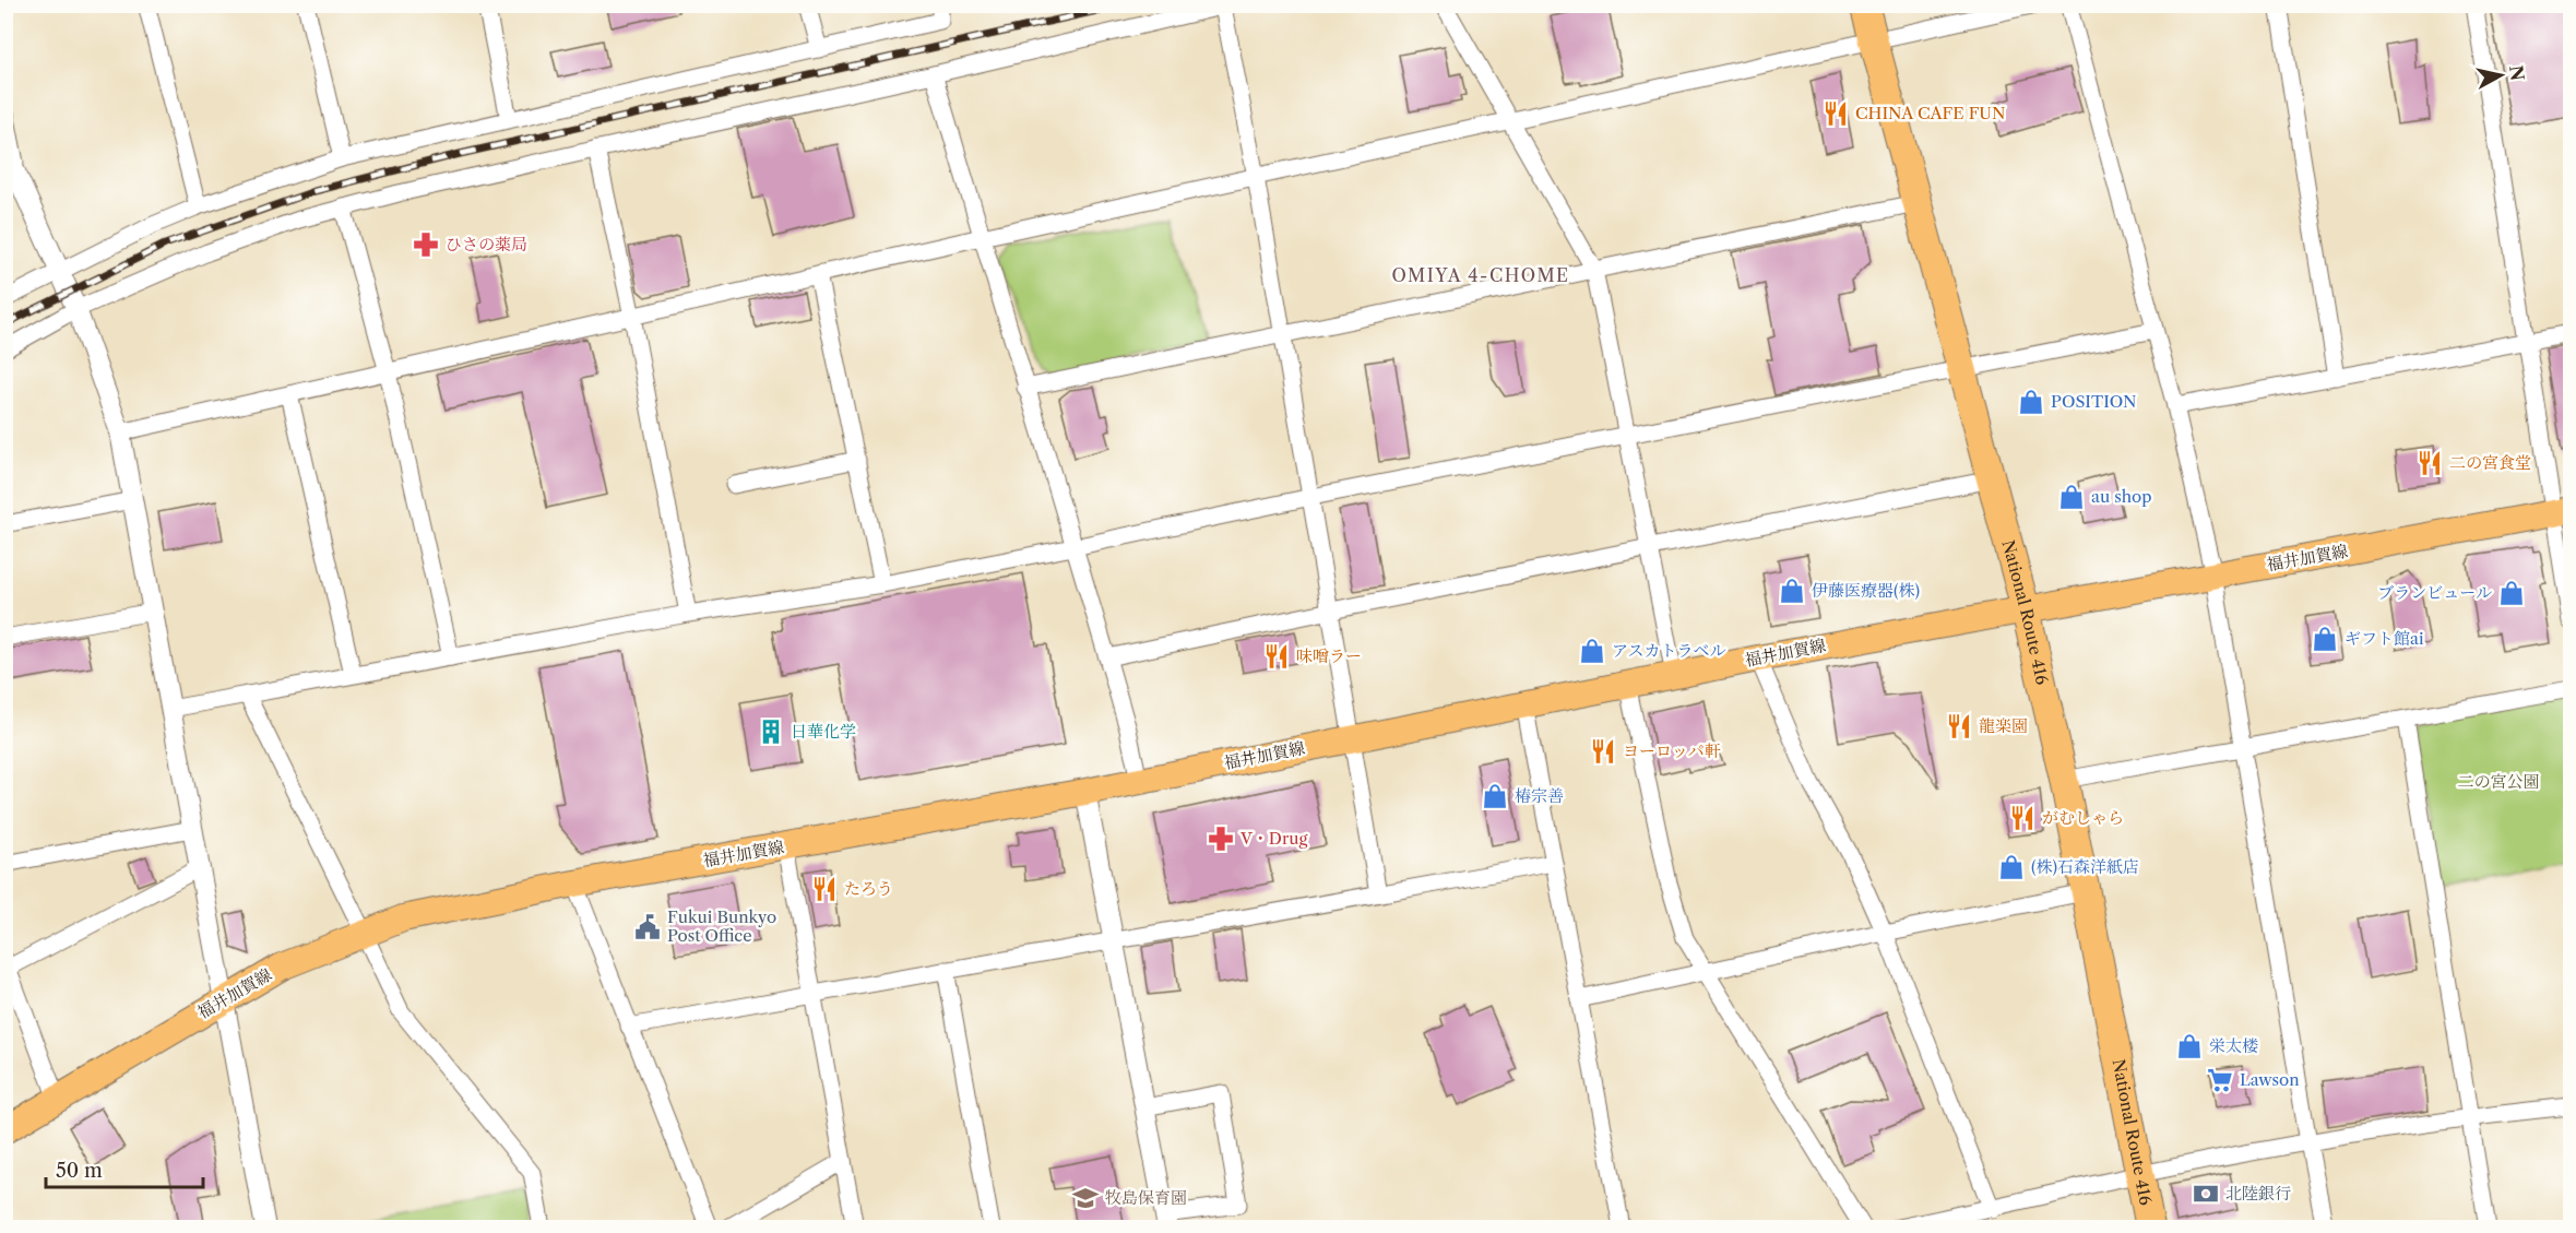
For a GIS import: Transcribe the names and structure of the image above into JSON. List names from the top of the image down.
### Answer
{
  "streets": {
    "highway": ["National Route 416"],
    "main road": ["福井加賀線"]
  },
  "crossings": [
    ["福井加賀線", "National Route 416"]
  ],
  "districts": ["OMIYA 4-CHOME"],
  "parks": ["二の宮公園"],
  "places": {
    "restaurant": [
      "CHINA CAFE FUN",
      "二の宮食堂",
      "味噌ラー",
      "龍楽園",
      "ヨーロッパ軒",
      "がむしゃら",
      "たろう"
    ],
    "pharmacy": ["ひさの薬局", "V・Drug"],
    "shop": [
      "POSITION",
      "au shop",
      "伊藤医療器(株)",
      "ブランビュール",
      "ギフト館ai",
      "アスカトラベル",
      "椿宗善",
      "(株)石森洋紙店",
      "栄太楼"
    ],
    "building": ["日華化学"],
    "public building": ["Fukui Bunkyo Post Office"],
    "supermarket": ["Lawson"],
    "bank": ["北陸銀行"],
    "school or university": ["牧島保育園"]
  },
  "scale_bar": "50 m",
  "north": "right"
}
